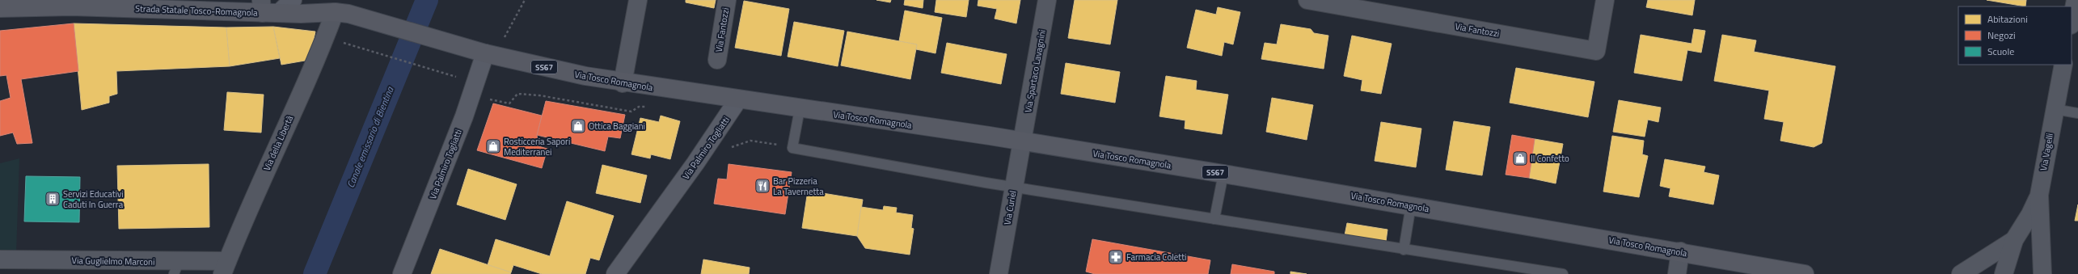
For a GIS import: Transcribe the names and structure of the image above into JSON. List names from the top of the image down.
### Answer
{
  "streets": {
    "main road": [
      "Strada Statale Tosco-Romagnola",
      "SS67",
      "Via Tosco Romagnola",
      "Via Palmiro Togliatti"
    ],
    "street": [
      "Via Fantozzi",
      "Via Spartaco Lavagnini",
      "Via della Libertà",
      "Via Vagelli",
      "Via Curiel",
      "Via Guglielmo Marconi"
    ]
  },
  "crossings": [
    ["Strada Statale Tosco-Romagnola", "Via Tosco Romagnola"],
    ["Strada Statale Tosco-Romagnola", "Via della Libertà"],
    ["Via Spartaco Lavagnini", "Via Tosco Romagnola"],
    ["Via Spartaco Lavagnini", "Via Curiel"],
    ["Via Tosco Romagnola", "Via della Libertà"],
    ["Via Tosco Romagnola", "Via Palmiro Togliatti"],
    ["Via Tosco Romagnola", "Via Curiel"],
    ["Via della Libertà", "Via Guglielmo Marconi"]
  ],
  "water": ["Canale emissario di Bientina"],
  "places": {
    "shop": ["Ottica Baggiani", "Rosticceria Sapori Mediterranei", "Il Confetto"],
    "restaurant": ["Bar Pizzeria La Tavernetta"],
    "building": ["Servizi Educativi Caduti In Guerra"],
    "pharmacy": ["Farmacia Coletti"]
  },
  "legend": ["Abitazioni", "Negozi", "Scuole"]
}
